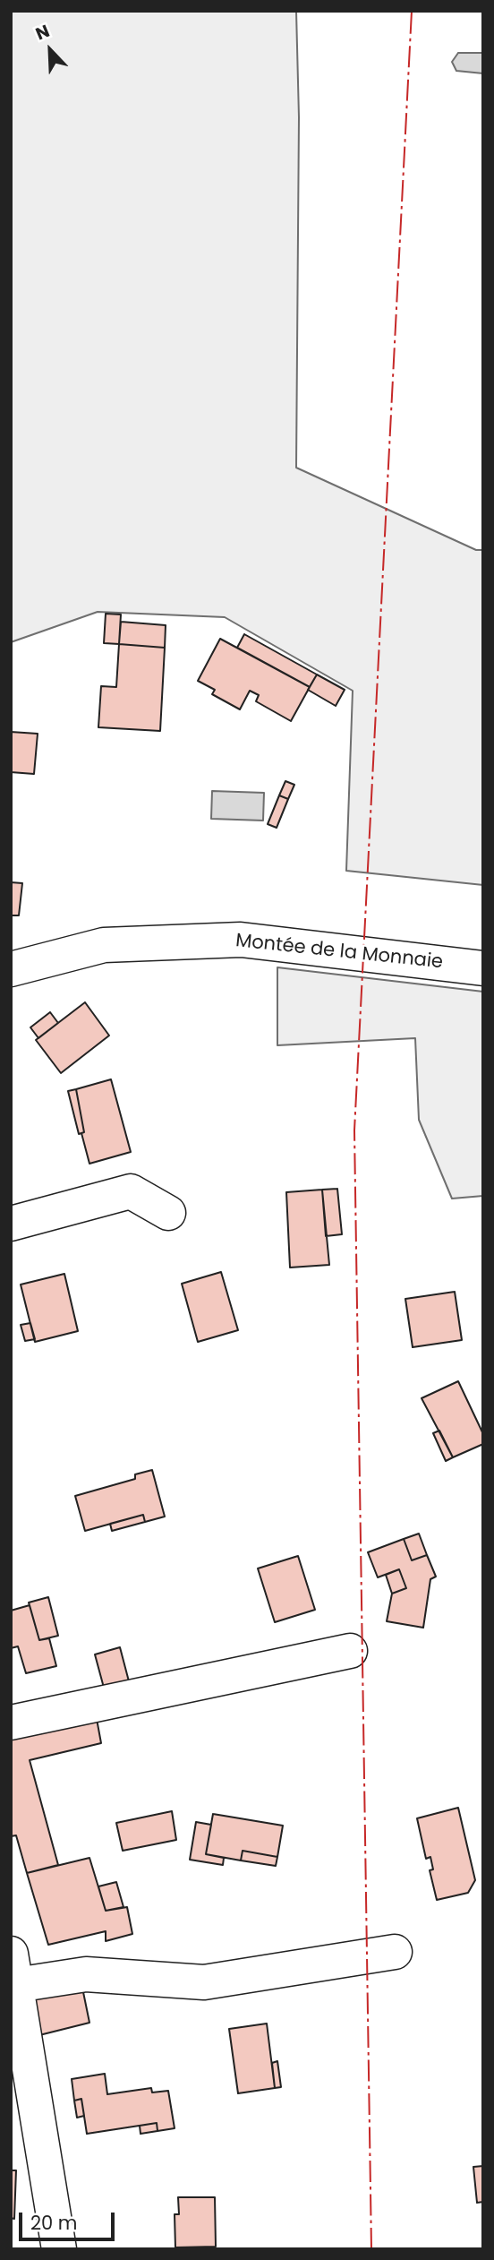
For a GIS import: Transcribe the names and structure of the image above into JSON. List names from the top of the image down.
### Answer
{
  "streets": {
    "street": ["Montée de la Monnaie"]
  },
  "scale_bar": "20 m",
  "north": "top left"
}
